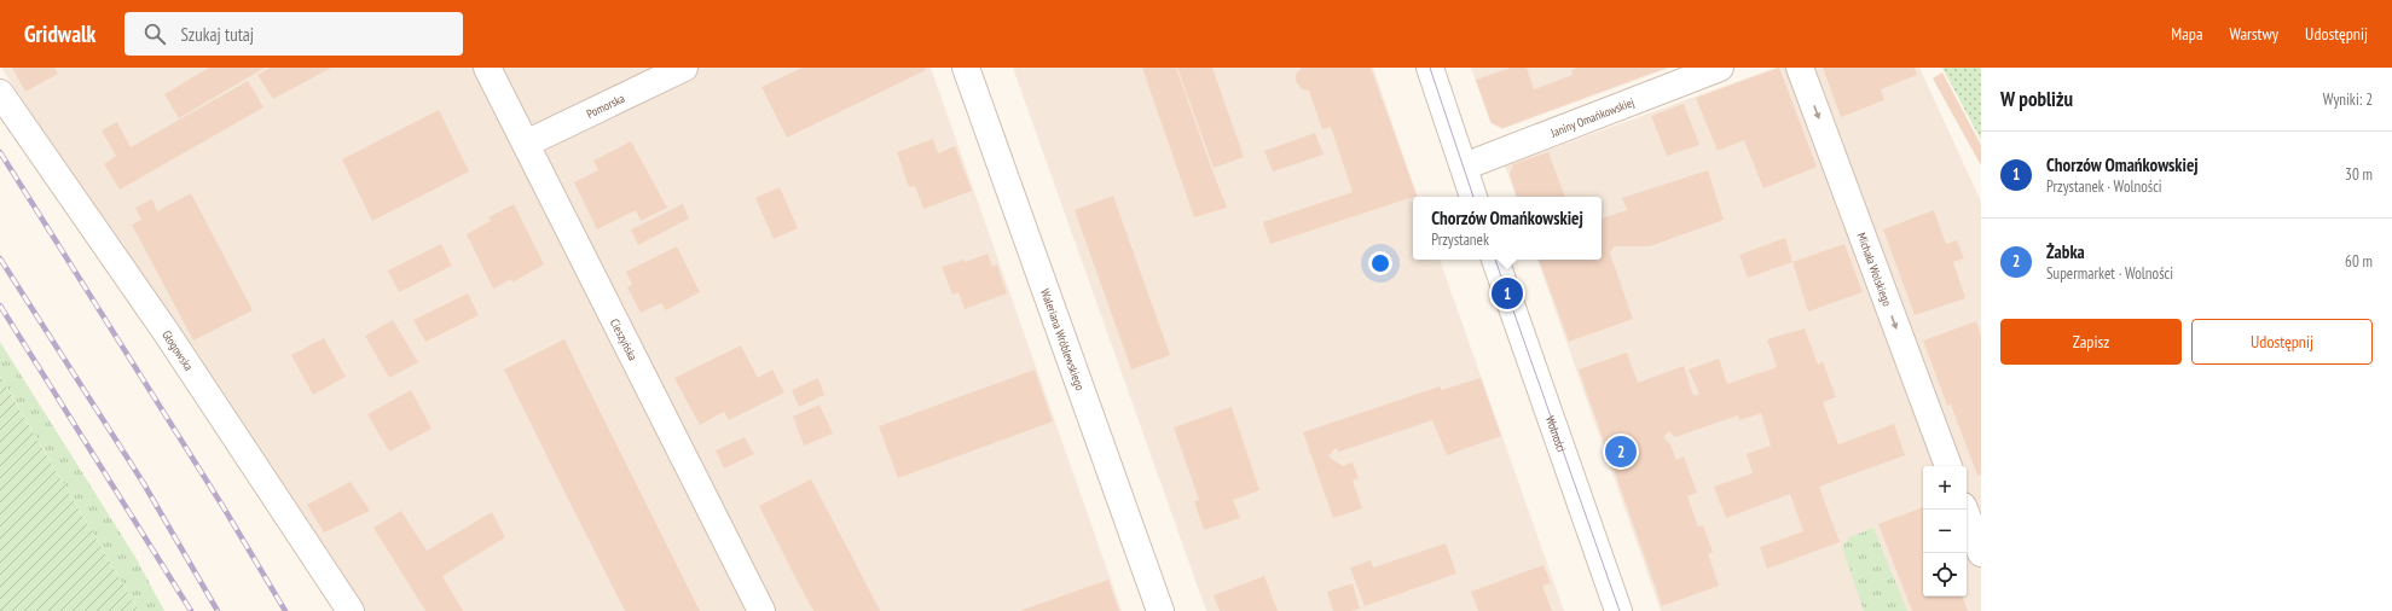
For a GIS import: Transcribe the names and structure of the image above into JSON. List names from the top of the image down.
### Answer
{
  "streets": {
    "street": [
      "Pomorska",
      "Janiny Omańkowskiej",
      "Michała Wolskiego",
      "Cieszyńska",
      "Waleriana Wróblewskiego",
      "Głogowska",
      "Wolności"
    ]
  },
  "crossings": [
    ["Pomorska", "Cieszyńska"]
  ],
  "one_way": ["Michała Wolskiego"],
  "page": {
    "header": "Gridwalk",
    "search": "Szukaj tutaj",
    "nav": ["Mapa", "Warstwy", "Udostępnij"],
    "heading": ["W pobliżu", "Wyniki: 2"],
    "list": [
      {
        "mark": "1",
        "name": "Chorzów Omańkowskiej",
        "note": "Przystanek · Wolności",
        "value": "30 m"
      },
      {
        "mark": "2",
        "name": "Żabka",
        "note": "Supermarket · Wolności",
        "value": "60 m"
      }
    ],
    "popup": ["Chorzów Omańkowskiej", "Przystanek"],
    "pins": ["1", "2"],
    "buttons": ["Zapisz", "Udostępnij"],
    "map_buttons": ["+", "−"]
  }
}
